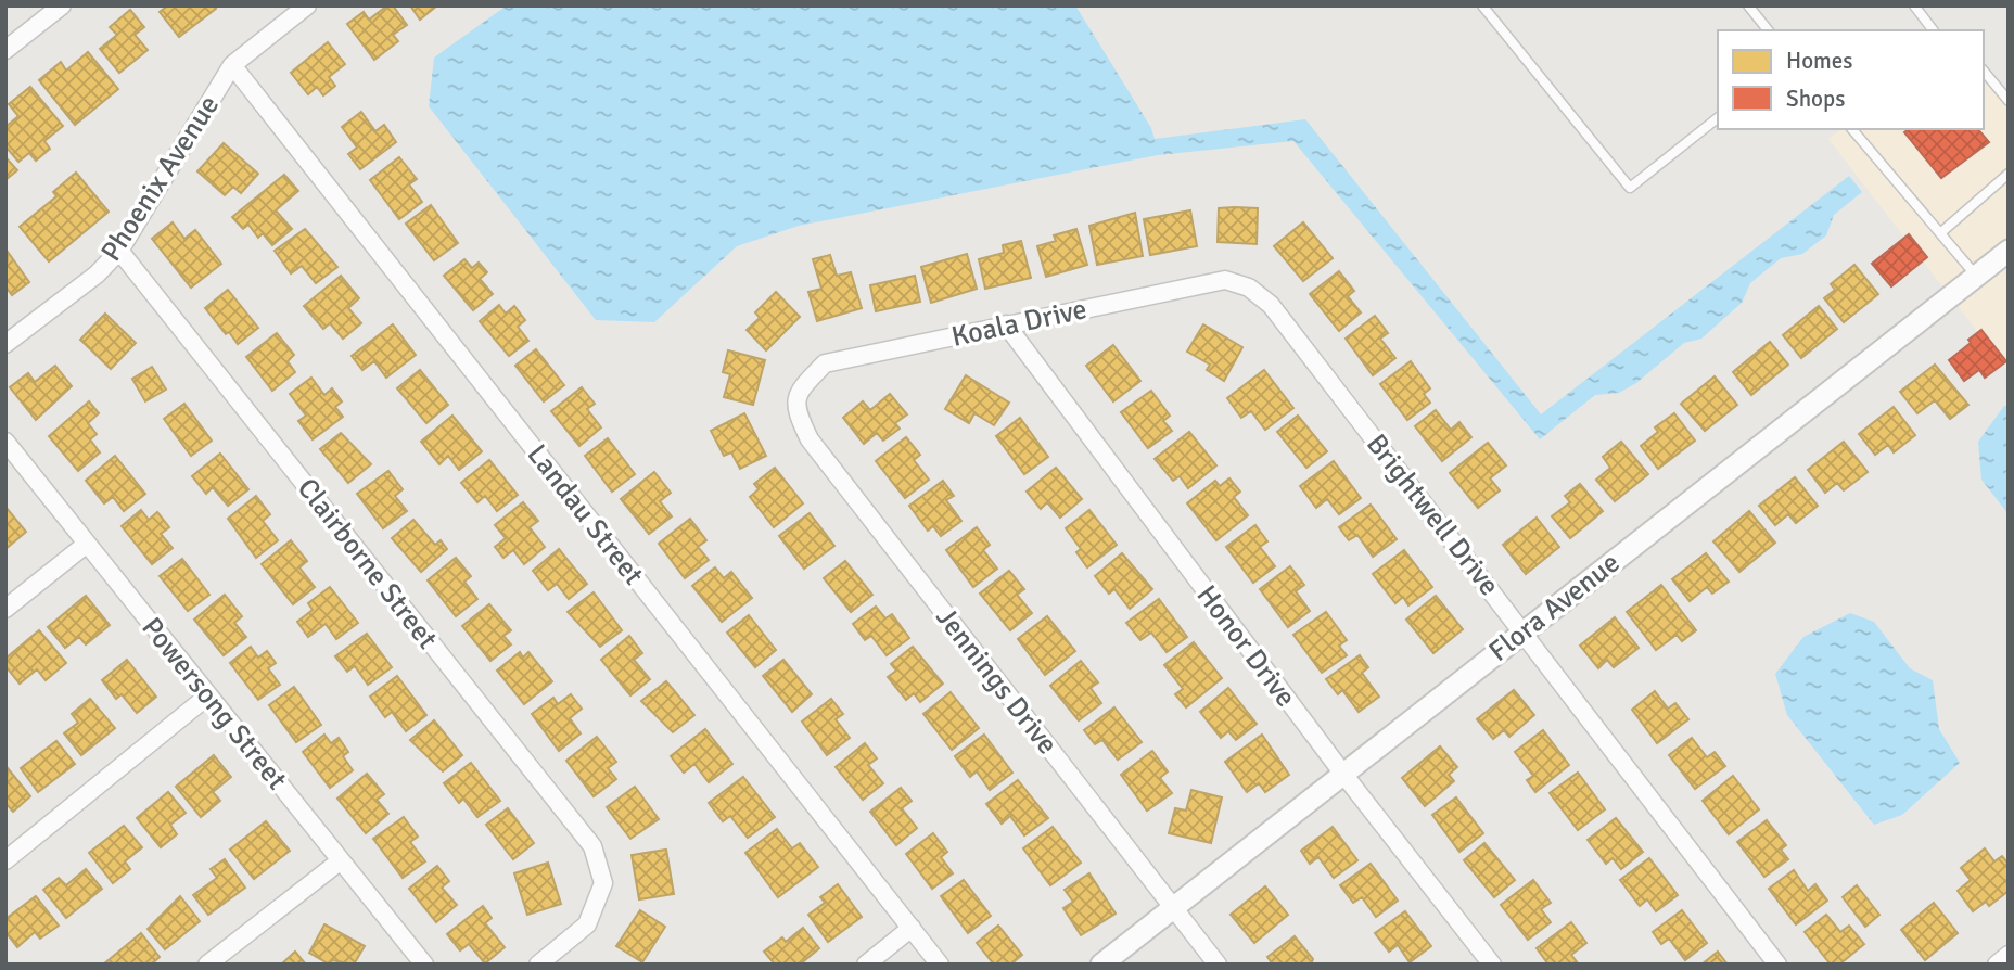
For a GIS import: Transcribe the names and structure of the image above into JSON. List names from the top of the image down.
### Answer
{
  "streets": {
    "street": [
      "Phoenix Avenue",
      "Koala Drive",
      "Landau Street",
      "Brightwell Drive",
      "Clairborne Street",
      "Flora Avenue",
      "Honor Drive",
      "Jennings Drive",
      "Powersong Street"
    ]
  },
  "crossings": [
    ["Phoenix Avenue", "Landau Street"],
    ["Phoenix Avenue", "Clairborne Street"],
    ["Koala Drive", "Brightwell Drive"],
    ["Koala Drive", "Honor Drive"],
    ["Koala Drive", "Jennings Drive"],
    ["Brightwell Drive", "Flora Avenue"],
    ["Flora Avenue", "Honor Drive"],
    ["Flora Avenue", "Jennings Drive"]
  ],
  "legend": ["Homes", "Shops"]
}
